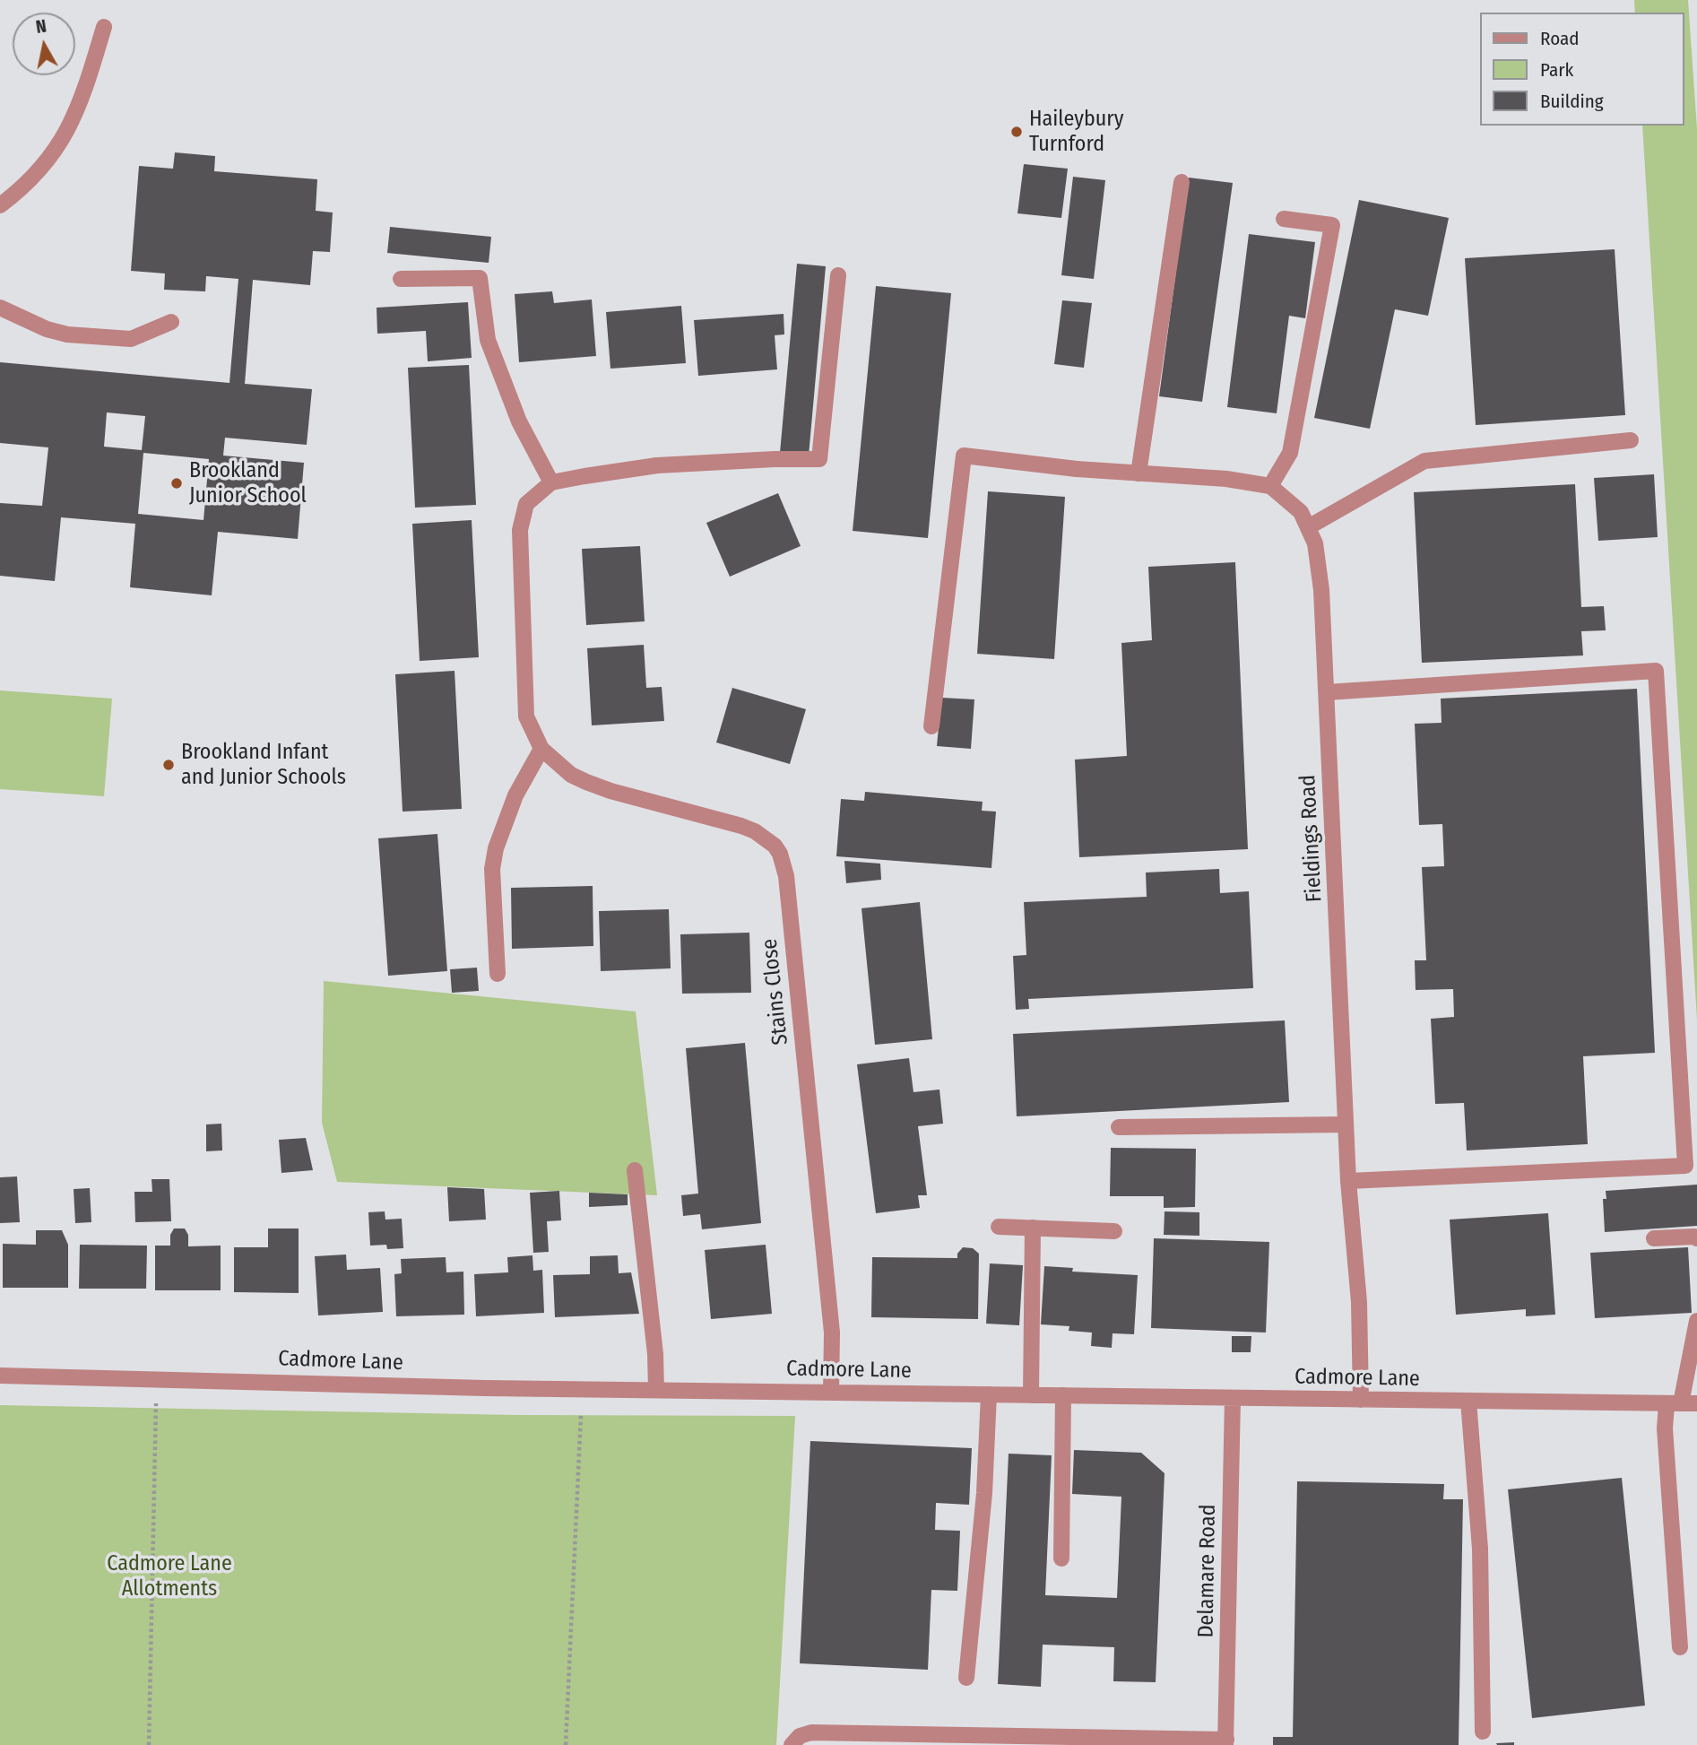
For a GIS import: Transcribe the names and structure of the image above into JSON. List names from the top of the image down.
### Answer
{
  "streets": {
    "street": [
      "Fieldings Road",
      "Stains Close",
      "Cadmore Lane",
      "Delamare Road"
    ]
  },
  "crossings": [
    ["Fieldings Road", "Cadmore Lane"],
    ["Stains Close", "Cadmore Lane"],
    ["Cadmore Lane", "Delamare Road"]
  ],
  "parks": ["Cadmore Lane Allotments"],
  "places": ["Haileybury Turnford", "Brookland Junior School", "Brookland Infant and Junior Schools"],
  "legend": ["Road", "Park", "Building"],
  "north": "top"
}
